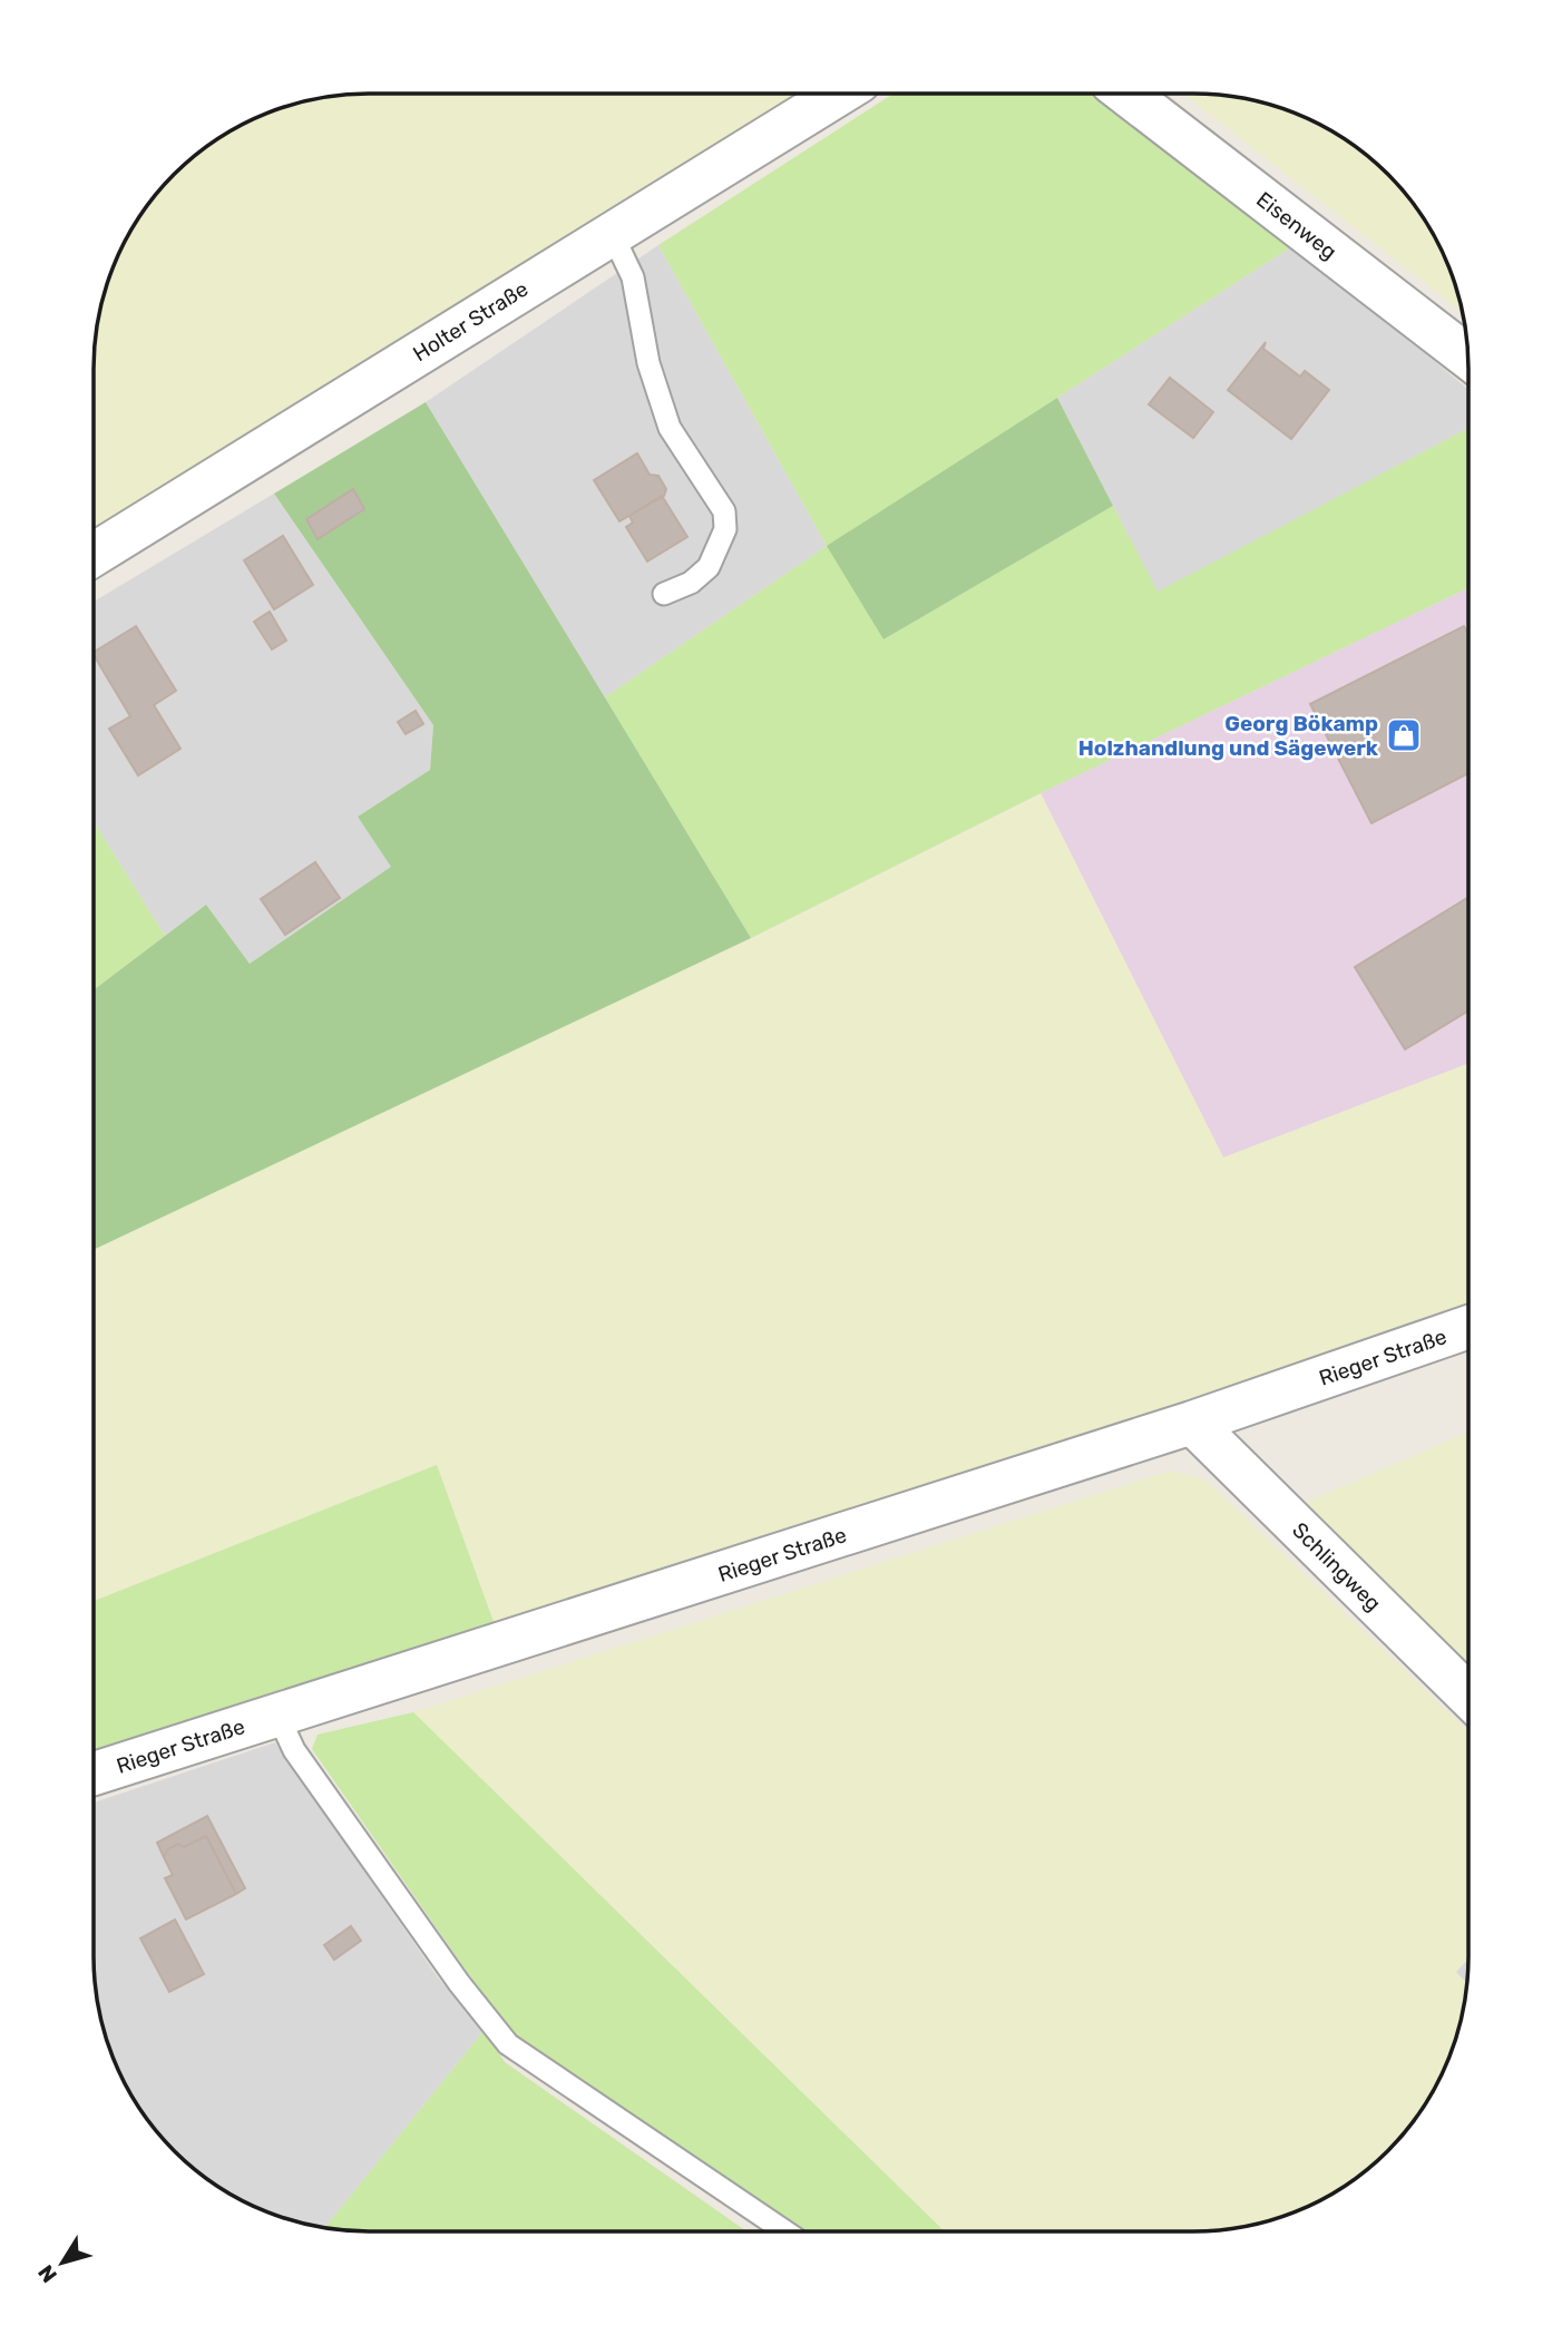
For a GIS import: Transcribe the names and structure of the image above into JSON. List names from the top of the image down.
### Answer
{
  "streets": {
    "street": [
      "Eisenweg",
      "Holter Straße",
      "Rieger Straße",
      "Schlingweg"
    ]
  },
  "crossings": [
    ["Rieger Straße", "Schlingweg"]
  ],
  "places": {
    "shop": ["Georg Bökamp Holzhandlung und Sägewerk"]
  },
  "north": "bottom left"
}
